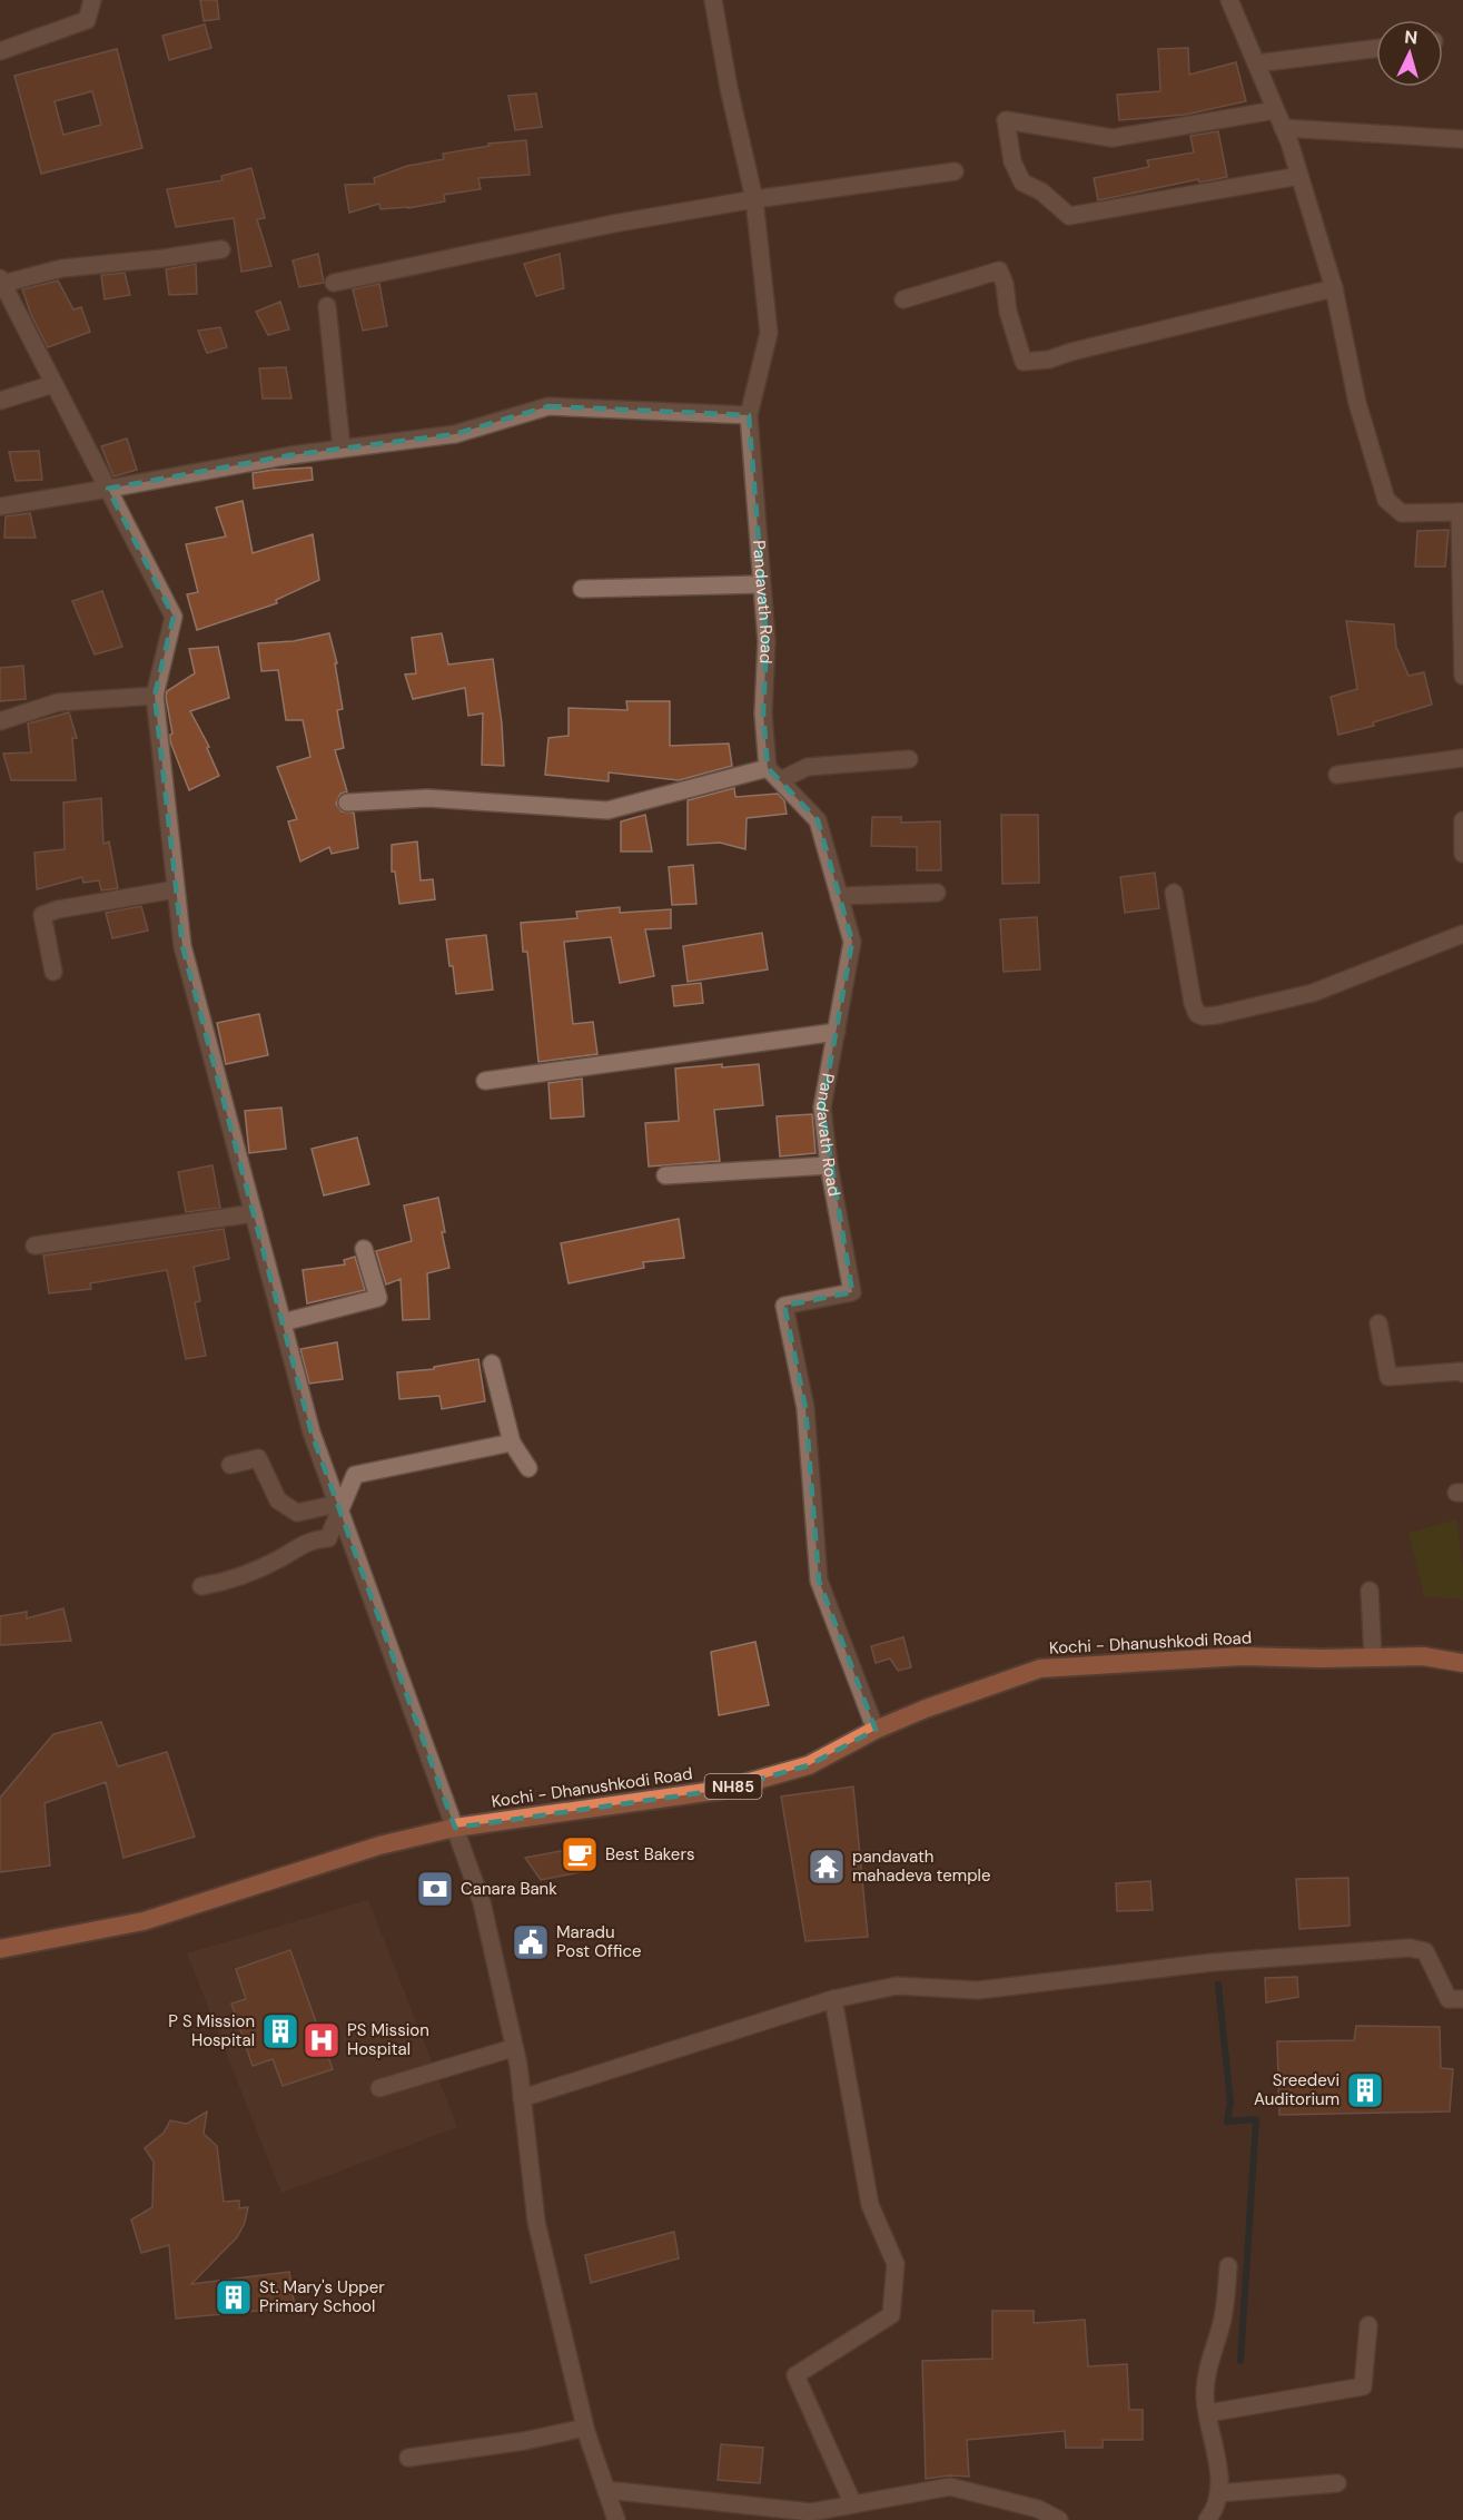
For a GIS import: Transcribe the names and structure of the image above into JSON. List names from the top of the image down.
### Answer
{
  "streets": {
    "highway": ["Kochi - Dhanushkodi Road", "NH85"],
    "street": ["Pandavath Road"]
  },
  "crossings": [
    ["Pandavath Road", "Kochi - Dhanushkodi Road"]
  ],
  "places": {
    "cafe": ["Best Bakers"],
    "temple": ["pandavath mahadeva temple"],
    "bank": ["Canara Bank"],
    "public building": ["Maradu Post Office"],
    "building": ["P S Mission Hospital", "Sreedevi Auditorium", "St. Mary's Upper Primary School"],
    "hospital": ["PS Mission Hospital"]
  },
  "north": "top"
}
